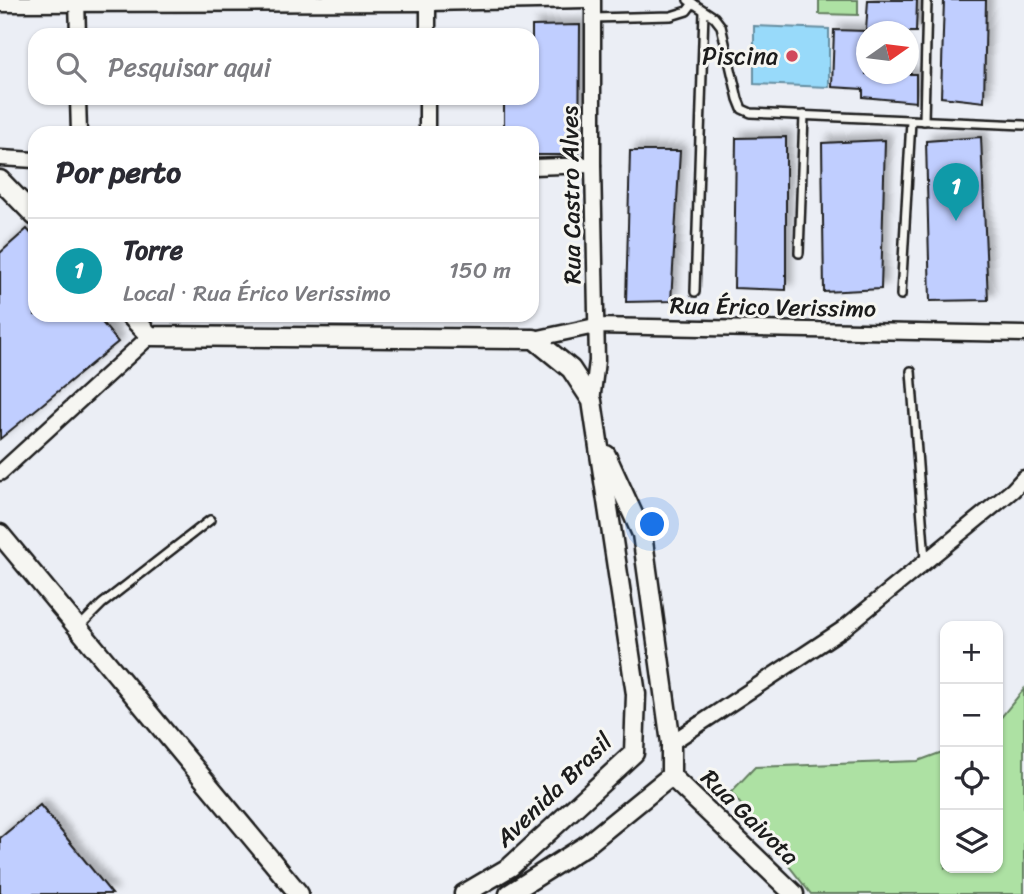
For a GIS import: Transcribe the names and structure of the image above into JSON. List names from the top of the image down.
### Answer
{
  "streets": {
    "street": [
      "Rua Castro Alves",
      "Rua Érico Verissimo",
      "Avenida Brasil",
      "Rua Gaivota"
    ]
  },
  "crossings": [
    ["Rua Castro Alves", "Rua Érico Verissimo"]
  ],
  "places": ["Piscina"],
  "north": "right",
  "page": {
    "search": "Pesquisar aqui",
    "heading": "Por perto",
    "pins": "1",
    "list": [
      {
        "mark": "1",
        "name": "Torre",
        "note": "Local · Rua Érico Verissimo",
        "value": "150 m"
      }
    ],
    "map_buttons": ["+", "−"]
  }
}
